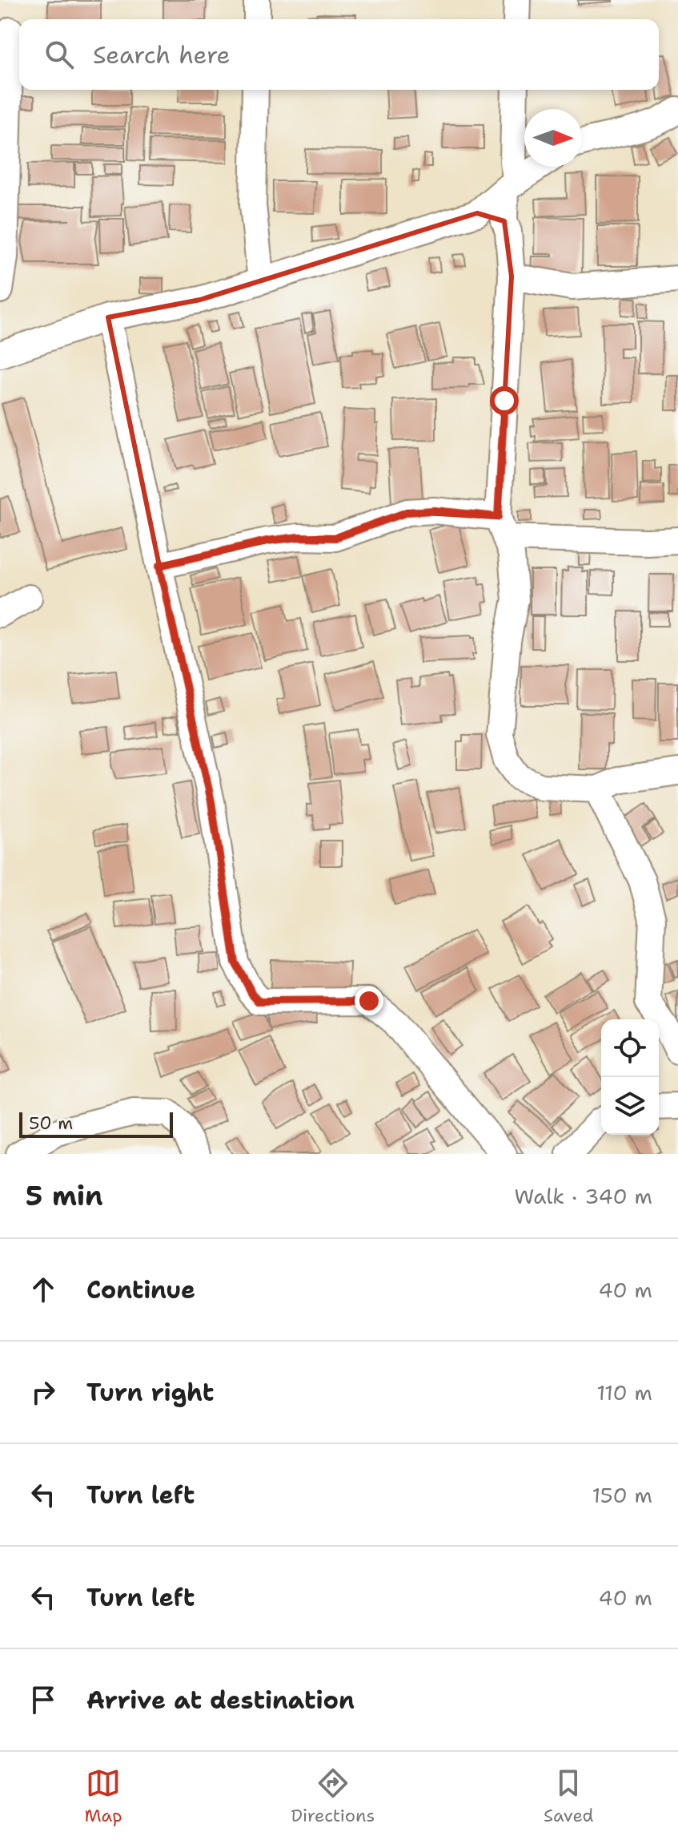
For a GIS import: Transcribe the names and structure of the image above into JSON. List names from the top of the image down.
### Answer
{
  "scale_bar": "50 m",
  "north": "right",
  "page": {
    "search": "Search here",
    "scale": "50 m",
    "heading": ["5 min", "Walk · 340 m"],
    "list": [
      ["Continue", "40 m"],
      ["Turn right", "110 m"],
      ["Turn left", "150 m"],
      ["Turn left", "40 m"],
      "Arrive at destination"
    ],
    "nav": ["Map", "Directions", "Saved"]
  }
}
